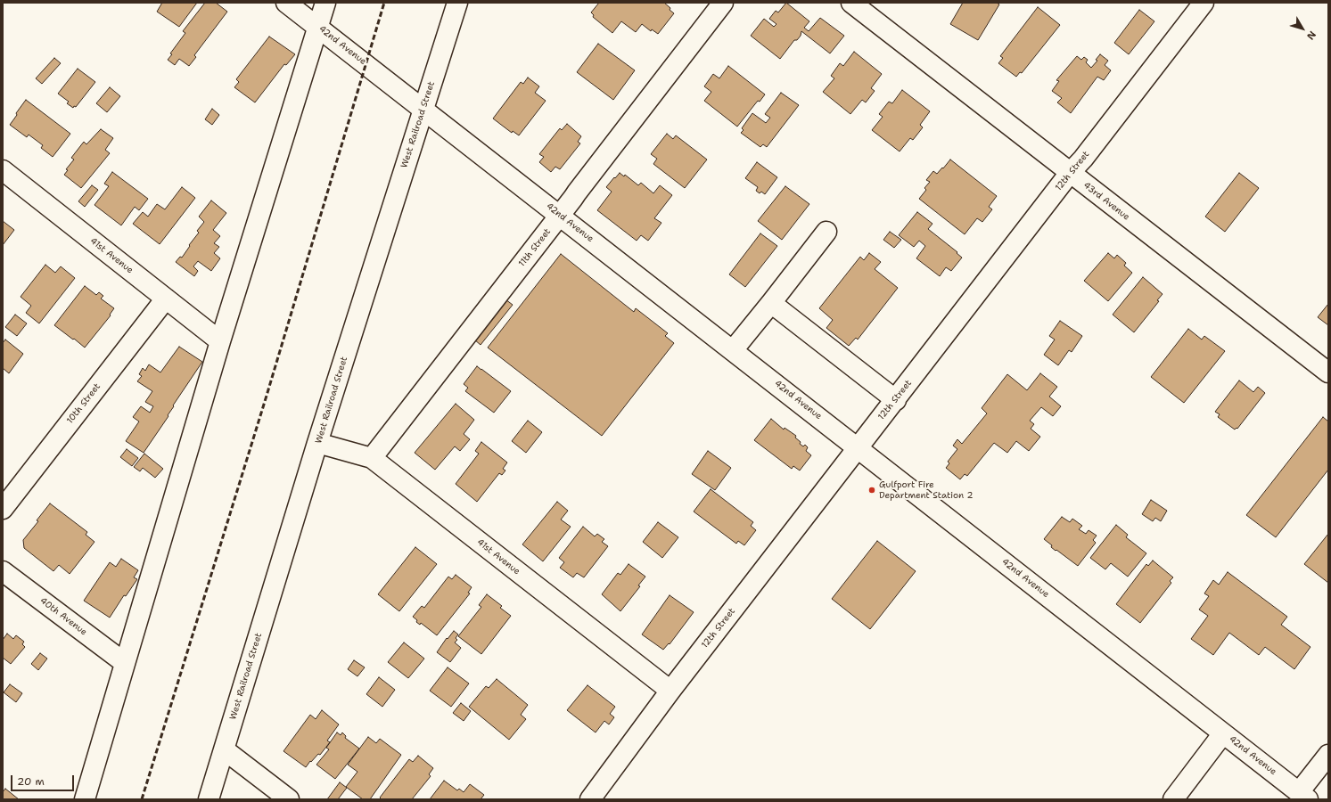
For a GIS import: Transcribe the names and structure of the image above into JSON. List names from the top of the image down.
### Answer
{
  "streets": {
    "street": [
      "42nd Avenue",
      "West Railroad Street",
      "12th Street",
      "43rd Avenue",
      "11th Street",
      "41st Avenue",
      "10th Street",
      "40th Avenue"
    ]
  },
  "crossings": [
    ["42nd Avenue", "West Railroad Street"],
    ["42nd Avenue", "12th Street"],
    ["42nd Avenue", "11th Street"],
    ["West Railroad Street", "41st Avenue"],
    ["12th Street", "43rd Avenue"],
    ["12th Street", "41st Avenue"],
    ["11th Street", "41st Avenue"],
    ["41st Avenue", "10th Street"]
  ],
  "places": ["Gulfport Fire Department Station 2"],
  "scale_bar": "20 m",
  "north": "bottom right"
}
